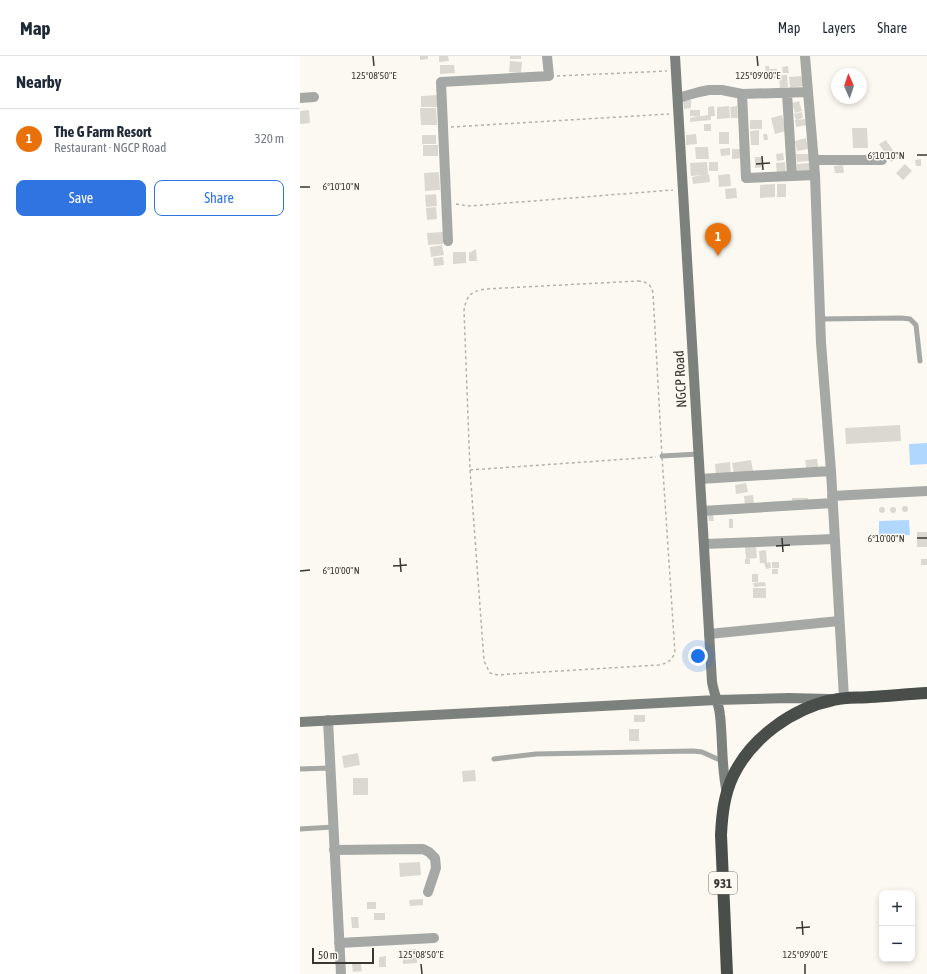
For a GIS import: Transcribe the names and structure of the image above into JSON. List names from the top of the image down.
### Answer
{
  "streets": {
    "highway": ["931"],
    "main road": ["NGCP Road"]
  },
  "crossings": [
    ["NGCP Road", "931"]
  ],
  "scale_bar": "50 m",
  "north": "top",
  "page": {
    "header": "Map",
    "nav": ["Map", "Layers", "Share"],
    "heading": "Nearby",
    "list": [
      {
        "mark": "1",
        "name": "The G Farm Resort",
        "note": "Restaurant · NGCP Road",
        "value": "320 m"
      }
    ],
    "buttons": ["Save", "Share"],
    "pins": "1",
    "map_buttons": ["+", "−"],
    "scale": "50 m"
  },
  "coordinates": [
    "125°08'50\"E",
    "125°09'00\"E",
    "6°10'10\"N",
    "6°10'00\"N"
  ]
}
